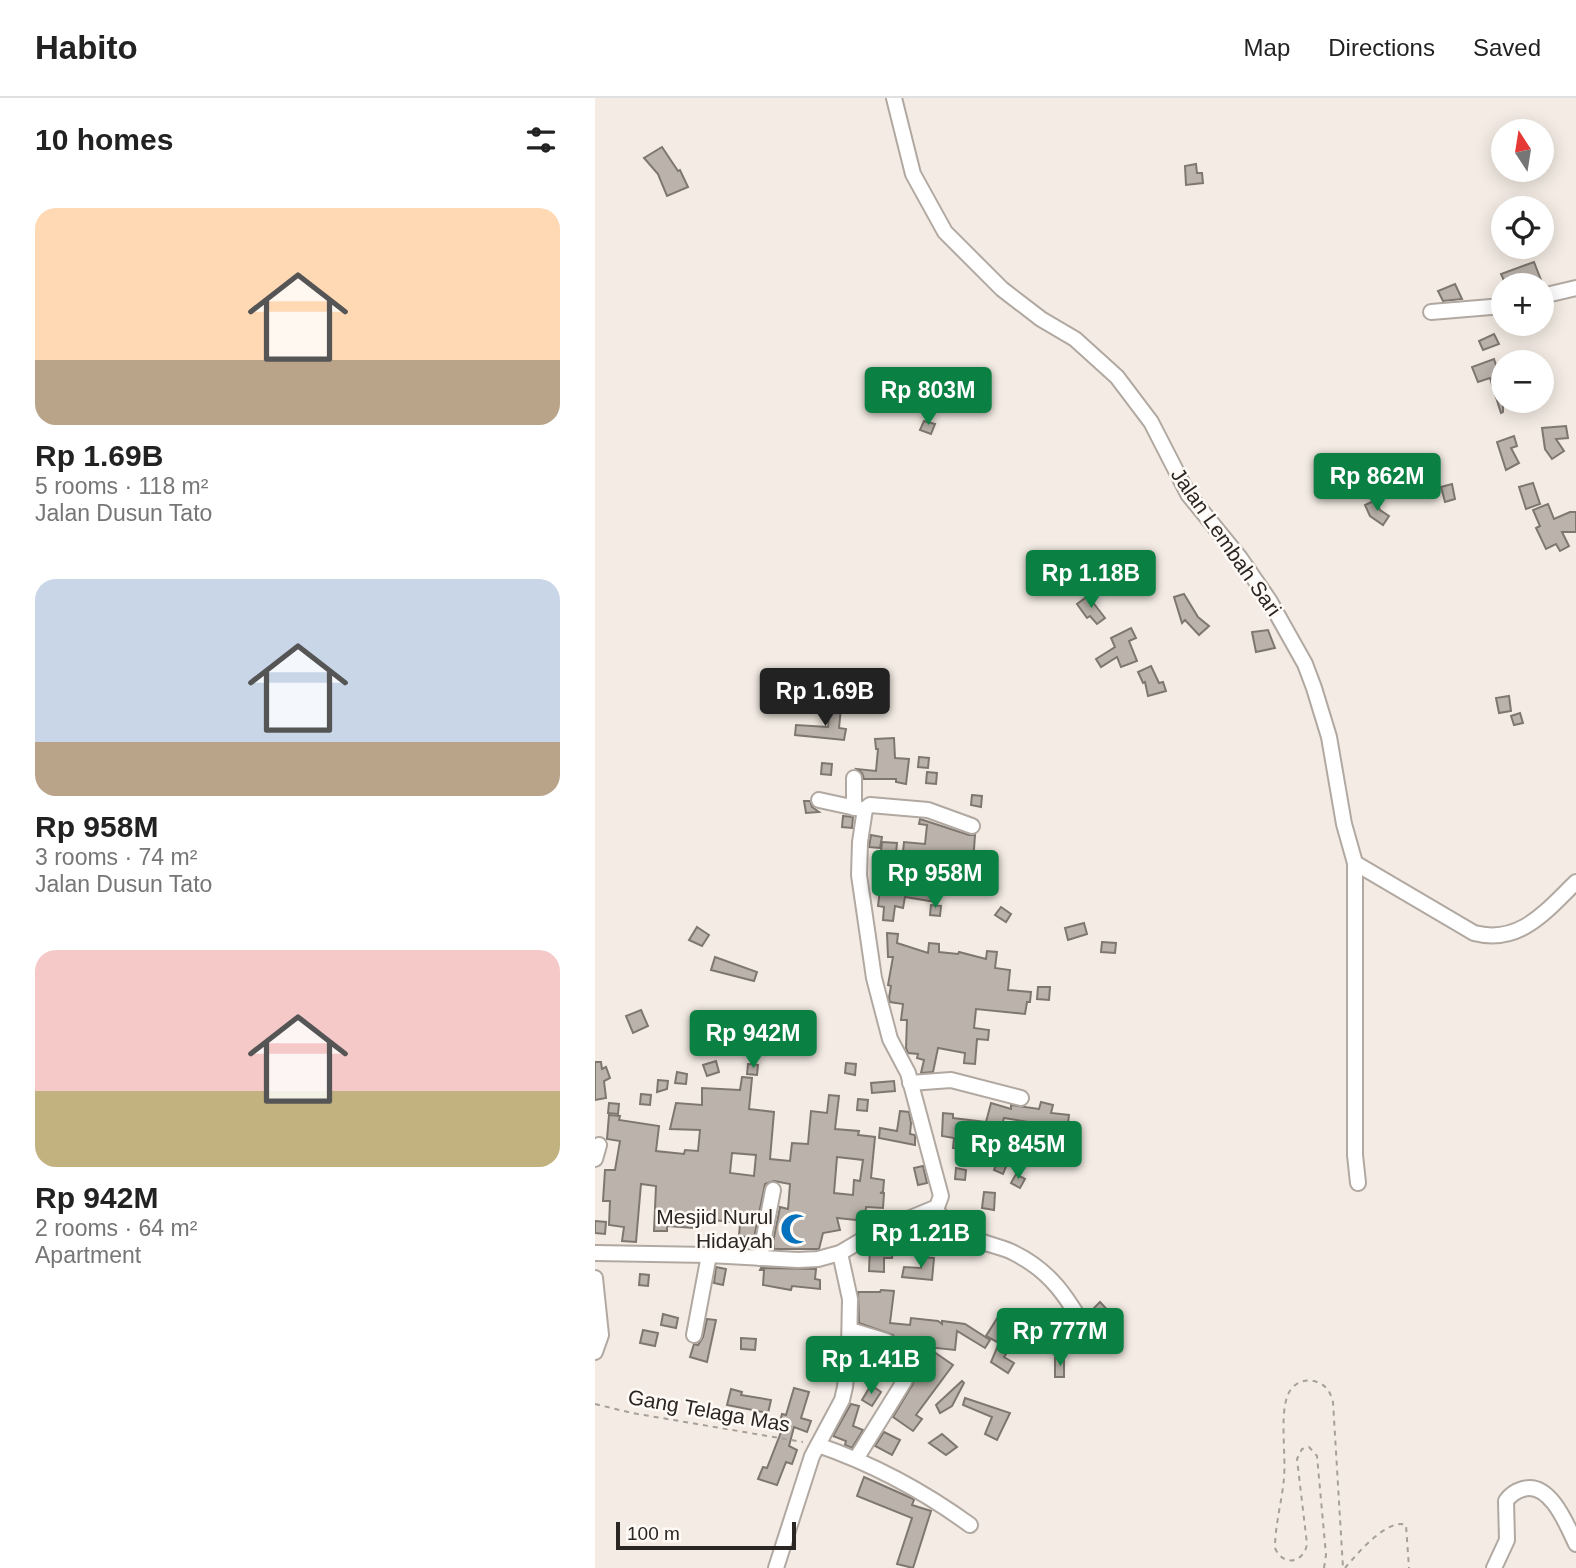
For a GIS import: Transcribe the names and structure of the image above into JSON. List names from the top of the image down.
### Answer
{
  "streets": {
    "street": ["Jalan Lembah Sari"],
    "path": ["Gang Telaga Mas"]
  },
  "places": {
    "mosque": ["Mesjid Nurul Hidayah"]
  },
  "scale_bar": "100 m",
  "north": "top",
  "page": {
    "header": "Habito",
    "nav": ["Map", "Directions", "Saved"],
    "heading": "10 homes",
    "map_buttons": ["+", "−"],
    "list": [
      {
        "name": "Rp 1.69B",
        "note": "5 rooms · 118 m² · Jalan Dusun Tato"
      },
      {
        "name": "Rp 958M",
        "note": "3 rooms · 74 m² · Jalan Dusun Tato"
      },
      {
        "name": "Rp 942M",
        "note": "2 rooms · 64 m² · Apartment"
      }
    ],
    "price": [
      "Rp 803M",
      "Rp 862M",
      "Rp 1.18B",
      "Rp 1.69B",
      "Rp 958M",
      "Rp 942M",
      "Rp 845M",
      "Rp 1.21B",
      "Rp 777M",
      "Rp 1.41B"
    ],
    "scale": "100 m"
  }
}
